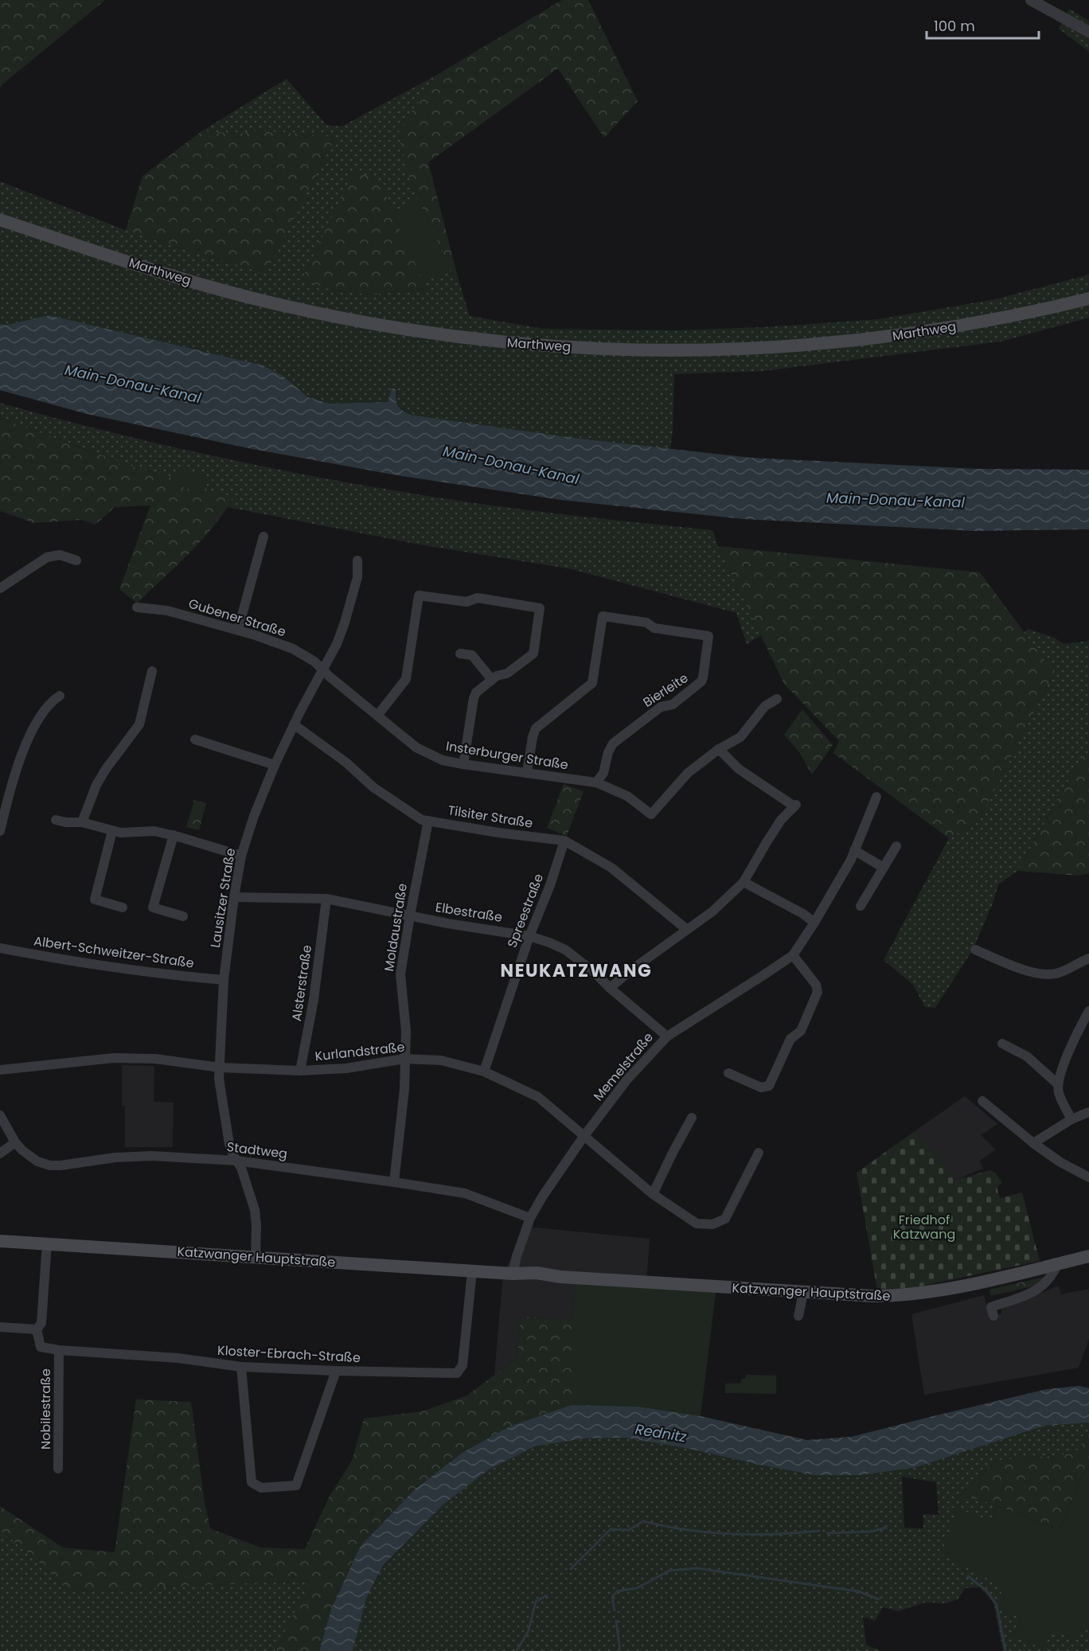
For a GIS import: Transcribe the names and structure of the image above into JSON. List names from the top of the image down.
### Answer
{
  "streets": {
    "main road": ["Marthweg", "Katzwanger Hauptstraße"],
    "street": [
      "Gubener Straße",
      "Bierleite",
      "Insterburger Straße",
      "Tilsiter Straße",
      "Lausitzer Straße",
      "Spreestraße",
      "Elbestraße",
      "Moldaustraße",
      "Albert-Schweitzer-Straße",
      "Alsterstraße",
      "Kurlandstraße",
      "Memelstraße",
      "Stadtweg",
      "Kloster-Ebrach-Straße",
      "Nobilestraße"
    ]
  },
  "crossings": [
    ["Gubener Straße", "Insterburger Straße"],
    ["Gubener Straße", "Lausitzer Straße"],
    ["Bierleite", "Insterburger Straße"],
    ["Insterburger Straße", "Lausitzer Straße"],
    ["Tilsiter Straße", "Lausitzer Straße"],
    ["Tilsiter Straße", "Spreestraße"],
    ["Tilsiter Straße", "Moldaustraße"],
    ["Lausitzer Straße", "Elbestraße"],
    ["Lausitzer Straße", "Albert-Schweitzer-Straße"],
    ["Lausitzer Straße", "Kurlandstraße"],
    ["Lausitzer Straße", "Stadtweg"],
    ["Lausitzer Straße", "Katzwanger Hauptstraße"],
    ["Spreestraße", "Elbestraße"],
    ["Spreestraße", "Kurlandstraße"],
    ["Elbestraße", "Moldaustraße"],
    ["Elbestraße", "Alsterstraße"],
    ["Elbestraße", "Memelstraße"],
    ["Moldaustraße", "Kurlandstraße"],
    ["Moldaustraße", "Stadtweg"],
    ["Alsterstraße", "Kurlandstraße"],
    ["Kurlandstraße", "Memelstraße"],
    ["Memelstraße", "Stadtweg"],
    ["Memelstraße", "Katzwanger Hauptstraße"],
    ["Katzwanger Hauptstraße", "Kloster-Ebrach-Straße"],
    ["Kloster-Ebrach-Straße", "Nobilestraße"]
  ],
  "districts": ["NEUKATZWANG"],
  "water": ["Main-Donau-Kanal", "Rednitz"],
  "parks": ["Friedhof Katzwang"],
  "scale_bar": "100 m"
}
